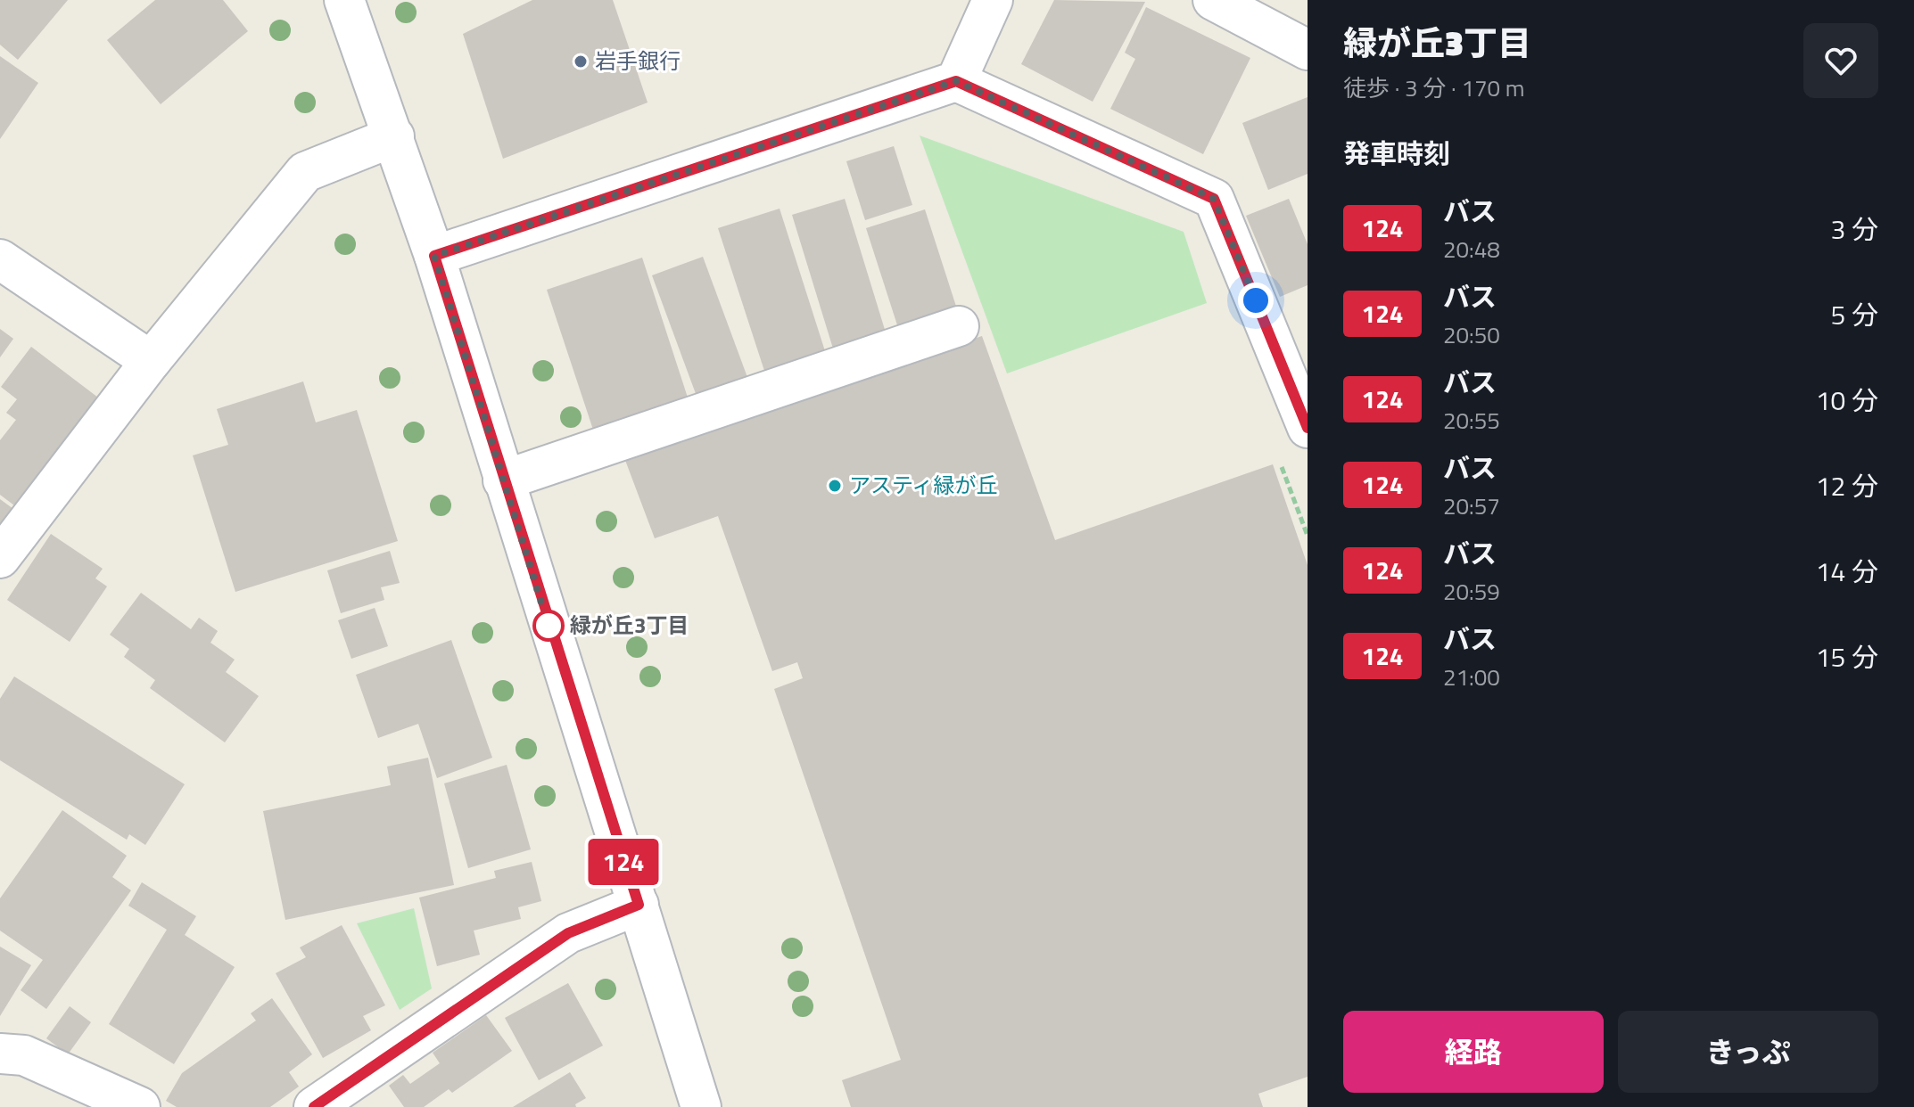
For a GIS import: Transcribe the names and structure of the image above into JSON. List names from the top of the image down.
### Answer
{
  "places": ["岩手銀行", "アスティ緑が丘", "緑が丘3丁目"],
  "lines": ["bus line 124"],
  "page": {
    "on_map": "124",
    "heading": [
      ["緑が丘3丁目", "徒歩 · 3 分 · 170 m"],
      "発車時刻"
    ],
    "list": [
      {
        "mark": "124",
        "name": "バス",
        "note": "20:48",
        "value": "3 分"
      },
      {
        "mark": "124",
        "name": "バス",
        "note": "20:50",
        "value": "5 分"
      },
      {
        "mark": "124",
        "name": "バス",
        "note": "20:55",
        "value": "10 分"
      },
      {
        "mark": "124",
        "name": "バス",
        "note": "20:57",
        "value": "12 分"
      },
      {
        "mark": "124",
        "name": "バス",
        "note": "20:59",
        "value": "14 分"
      },
      {
        "mark": "124",
        "name": "バス",
        "note": "21:00",
        "value": "15 分"
      }
    ],
    "buttons": ["経路", "きっぷ"]
  }
}
